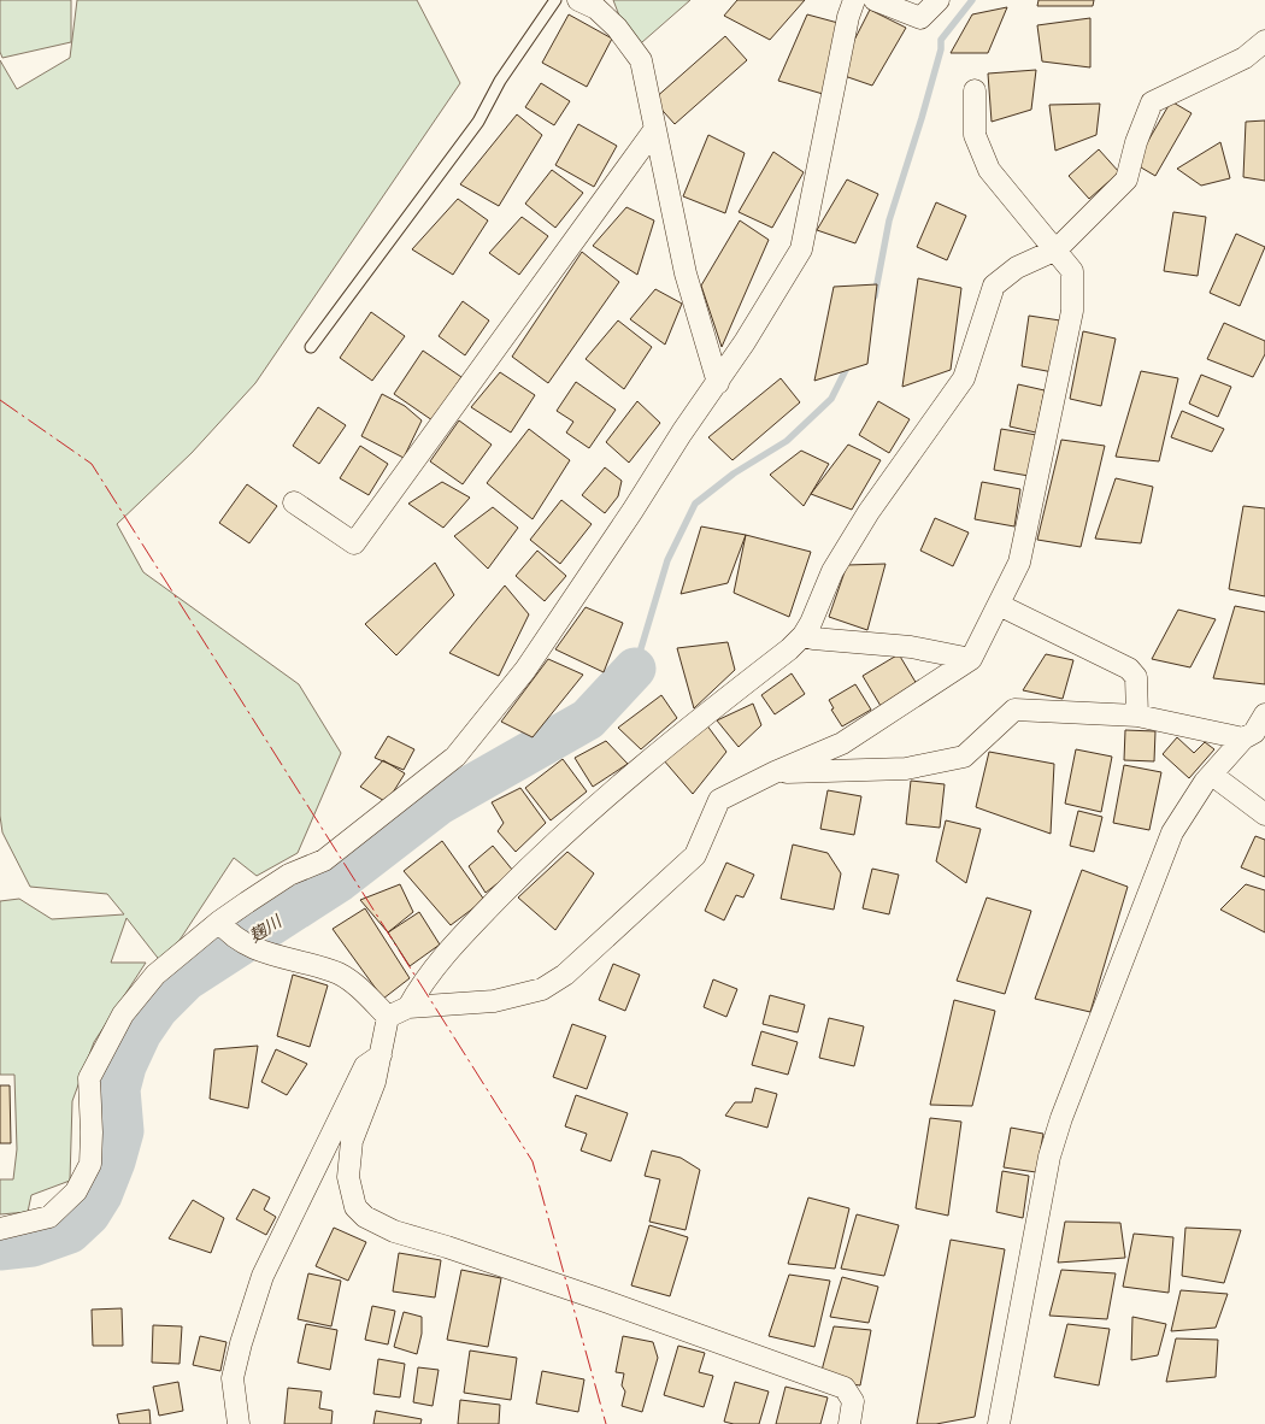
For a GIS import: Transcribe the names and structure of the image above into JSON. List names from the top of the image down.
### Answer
{
  "water": ["麹川"]
}
